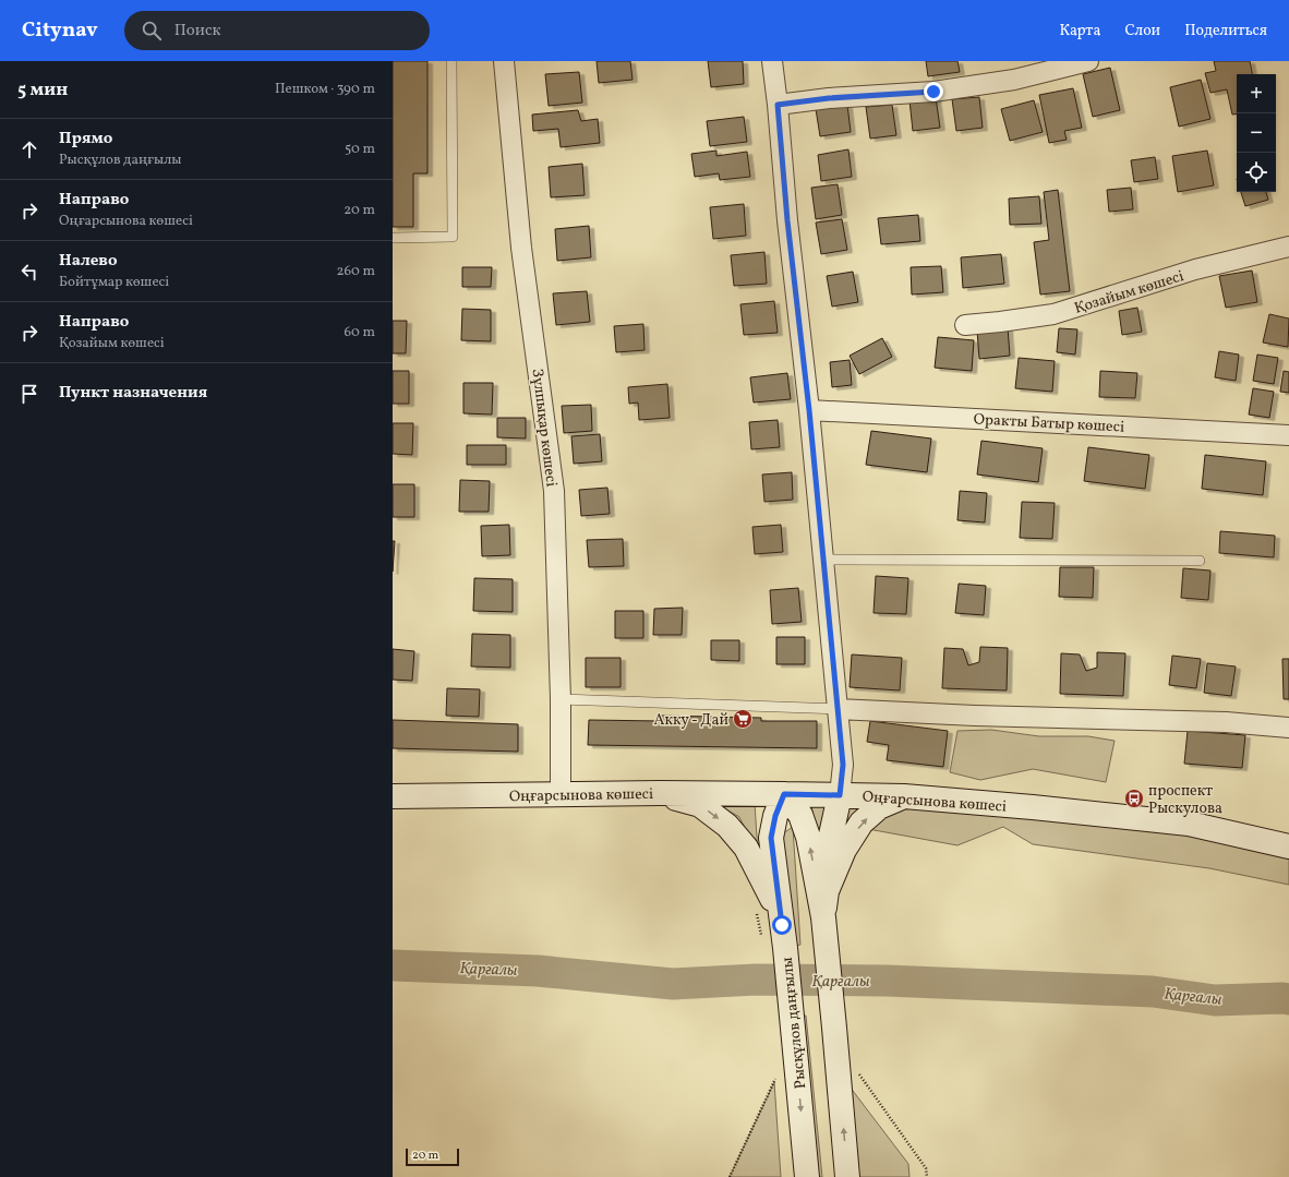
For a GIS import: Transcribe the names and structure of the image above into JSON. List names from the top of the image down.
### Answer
{
  "streets": {
    "main road": ["Оңғарсынова көшесі", "Рысқұлов даңғылы"],
    "street": ["Қозайым көшесі", "Оракты Батыр көшесі", "Зұлпықар көшесі"]
  },
  "crossings": [
    ["Зұлпықар көшесі", "Оңғарсынова көшесі"],
    ["Оңғарсынова көшесі", "Рысқұлов даңғылы"]
  ],
  "water": ["Қарғалы"],
  "places": {
    "supermarket": ["Акку - Дай"],
    "bus stop": ["проспект Рыскулова"]
  },
  "scale_bar": "20 m",
  "page": {
    "header": "Citynav",
    "search": "Поиск",
    "nav": ["Карта", "Слои", "Поделиться"],
    "heading": ["5 мин", "Пешком · 390 m"],
    "map_buttons": ["+", "−"],
    "list": [
      ["Прямо", "Рысқұлов даңғылы", "50 m"],
      ["Направо", "Оңғарсынова көшесі", "20 m"],
      ["Налево", "Бойтұмар көшесі", "260 m"],
      ["Направо", "Қозайым көшесі", "60 m"],
      "Пункт назначения"
    ],
    "scale": "20 m"
  }
}
